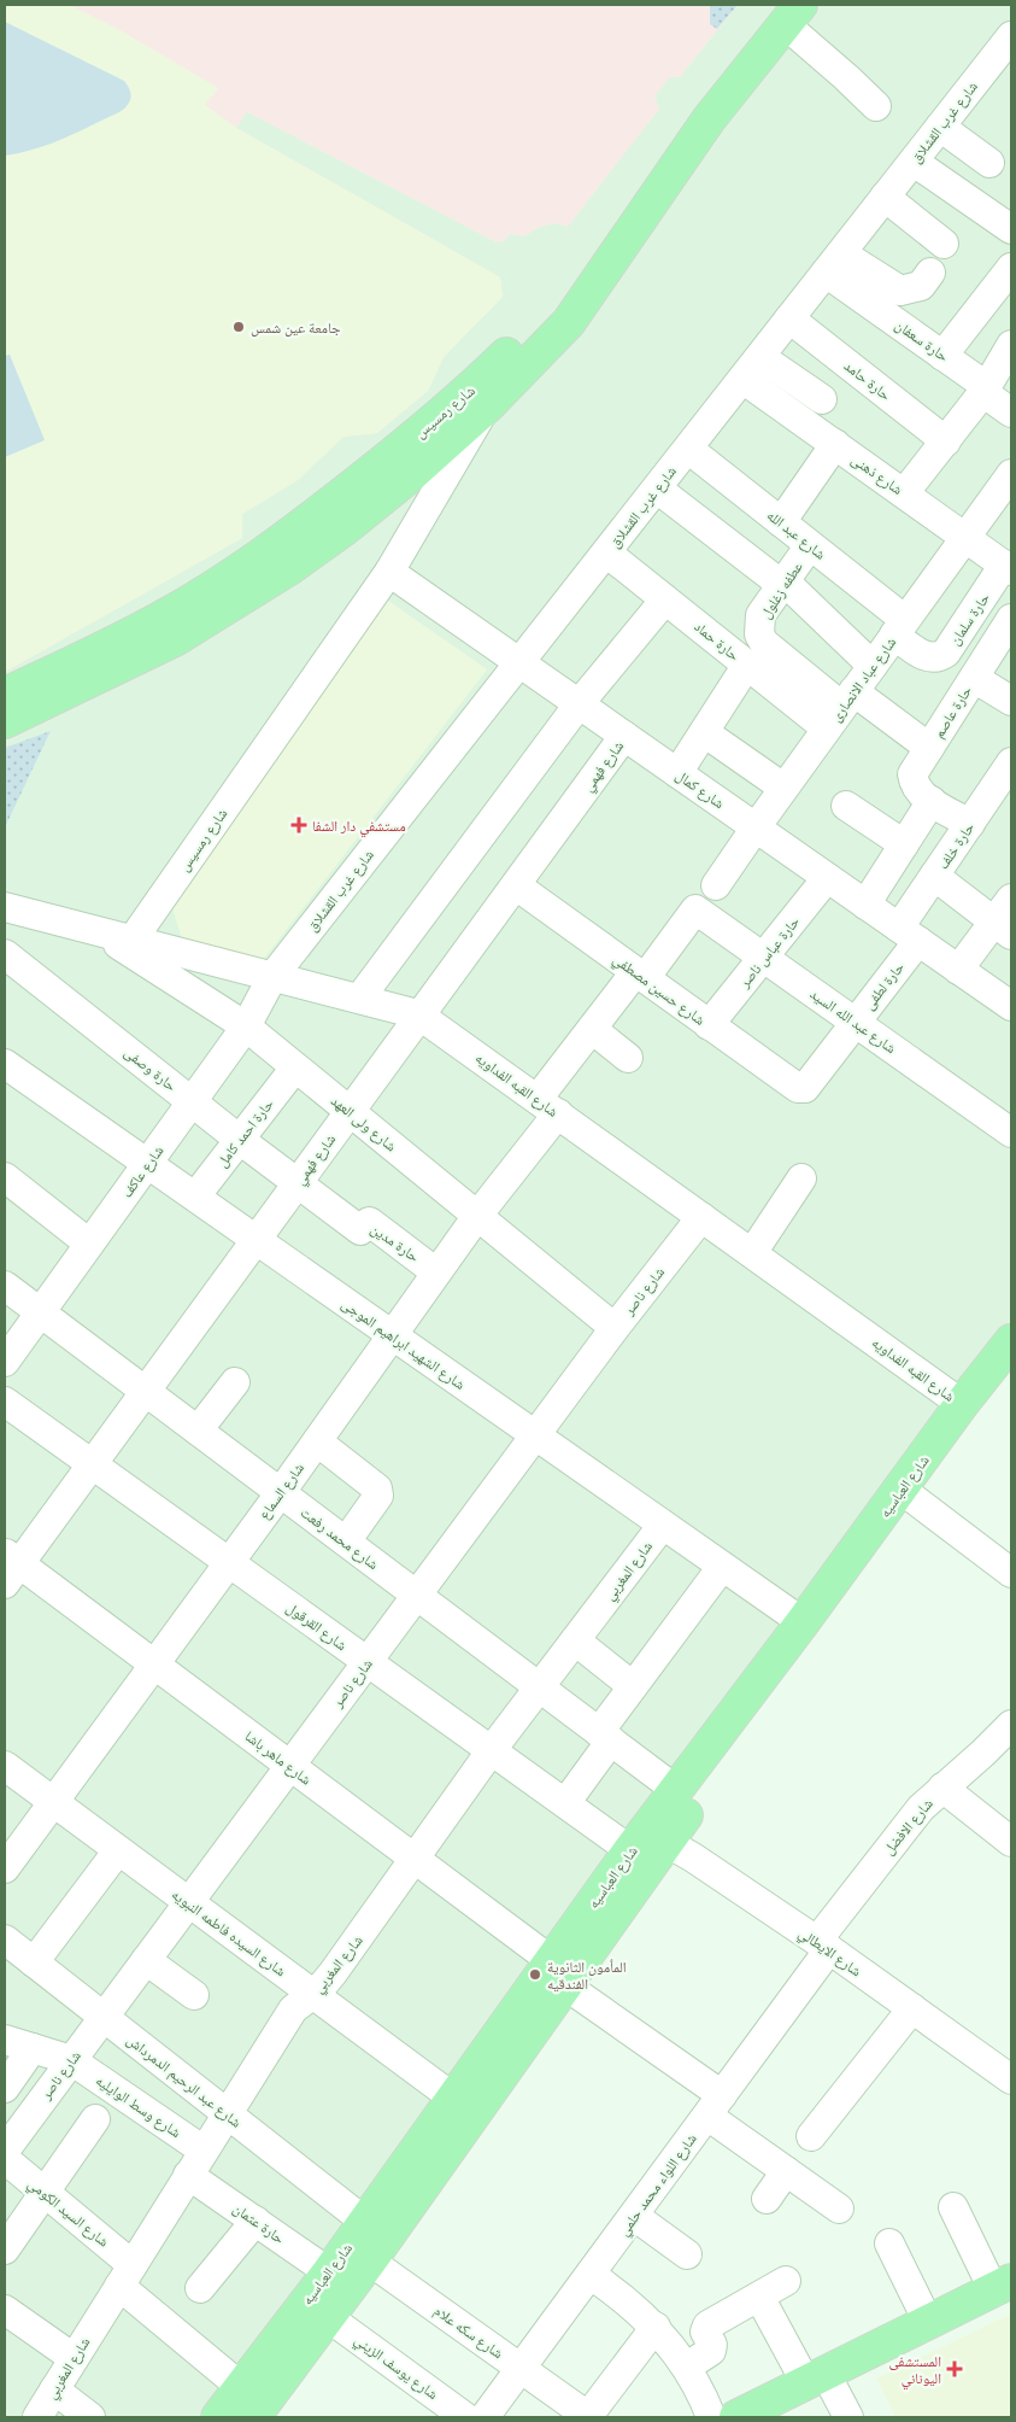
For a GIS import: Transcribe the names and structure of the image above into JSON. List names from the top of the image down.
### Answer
{
  "streets": {
    "main road": ["شارع رمسيس", "شارع العباسيه"],
    "street": [
      "شارع غرب القشلاق",
      "حارة سعفان",
      "حارة حامد",
      "شارع ذهنى",
      "شارع عبد الله",
      "عطفه زغلول",
      "حارة سلمان",
      "حارة حماد",
      "شارع عباد الانصارى",
      "حارة عاصم",
      "شارع فهمي",
      "شارع كمال",
      "حارة خلف",
      "حارة عباس ناصر",
      "حارة لطفى",
      "شارع حسين مصطفي",
      "شارع عبد الله السيد",
      "حارة وصفى",
      "شارع القبه الفداويه",
      "شارع ولى العهد",
      "حارة احمد كامل",
      "شارع عاكف",
      "حارة مدين",
      "شارع ناصر",
      "شارع الشهيد ابراهيم الموجى",
      "شارع السماع",
      "شارع محمد رفعت",
      "شارع المغربي",
      "شارع القرقول",
      "شارع ماهر باشا",
      "شارع الافضل",
      "شارع السيده فاطمه النبويه",
      "شارع الايطالي",
      "شارع عبد الرحيم الدمرداش",
      "شارع وسط الوايليه",
      "شارع اللواء محمد حلمي",
      "شارع السيد الكومي",
      "حارة عثمان",
      "شارع سكه علام",
      "شارع يوسف الزيني"
    ]
  },
  "crossings": [
    ["شارع غرب القشلاق", "حارة سعفان"],
    ["شارع غرب القشلاق", "حارة حامد"],
    ["شارع غرب القشلاق", "شارع ذهنى"],
    ["شارع غرب القشلاق", "شارع عبد الله"],
    ["شارع غرب القشلاق", "حارة حماد"],
    ["شارع غرب القشلاق", "شارع كمال"],
    ["شارع غرب القشلاق", "شارع القبه الفداويه"],
    ["شارع غرب القشلاق", "شارع عاكف"],
    ["شارع رمسيس", "شارع كمال"],
    ["شارع رمسيس", "شارع القبه الفداويه"],
    ["شارع ذهنى", "حارة سلمان"],
    ["شارع ذهنى", "شارع عباد الانصارى"],
    ["شارع عبد الله", "عطفه زغلول"],
    ["شارع عبد الله", "حارة سلمان"],
    ["شارع عبد الله", "شارع عباد الانصارى"],
    ["عطفه زغلول", "حارة حماد"],
    ["عطفه زغلول", "شارع عباد الانصارى"],
    ["حارة سلمان", "شارع عباد الانصارى"],
    ["حارة حماد", "شارع عباد الانصارى"],
    ["شارع عباد الانصارى", "شارع كمال"],
    ["حارة عاصم", "حارة خلف"],
    ["شارع فهمي", "شارع كمال"],
    ["شارع فهمي", "شارع حسين مصطفي"],
    ["شارع فهمي", "حارة وصفى"],
    ["شارع فهمي", "شارع القبه الفداويه"],
    ["شارع فهمي", "شارع ولى العهد"],
    ["شارع فهمي", "حارة مدين"],
    ["شارع فهمي", "شارع الشهيد ابراهيم الموجى"],
    ["شارع فهمي", "شارع محمد رفعت"],
    ["شارع فهمي", "شارع القرقول"],
    ["شارع فهمي", "شارع ماهر باشا"],
    ["شارع كمال", "حارة خلف"],
    ["شارع كمال", "حارة عباس ناصر"],
    ["شارع كمال", "حارة لطفى"],
    ["حارة خلف", "حارة لطفى"],
    ["حارة عباس ناصر", "شارع حسين مصطفي"],
    ["حارة عباس ناصر", "شارع عبد الله السيد"],
    ["حارة لطفى", "شارع حسين مصطفي"],
    ["حارة لطفى", "شارع عبد الله السيد"],
    ["شارع حسين مصطفي", "شارع عبد الله السيد"],
    ["شارع حسين مصطفي", "شارع السماع"],
    ["شارع عبد الله السيد", "شارع السماع"],
    ["حارة وصفى", "حارة احمد كامل"],
    ["حارة وصفى", "شارع عاكف"],
    ["حارة وصفى", "حارة مدين"],
    ["شارع القبه الفداويه", "شارع ولى العهد"],
    ["شارع القبه الفداويه", "شارع عاكف"],
    ["شارع القبه الفداويه", "شارع ناصر"],
    ["شارع القبه الفداويه", "شارع العباسيه"],
    ["شارع القبه الفداويه", "شارع السماع"],
    ["شارع ولى العهد", "حارة احمد كامل"],
    ["شارع ولى العهد", "شارع عاكف"],
    ["شارع ولى العهد", "شارع ناصر"],
    ["شارع ولى العهد", "شارع السماع"],
    ["حارة احمد كامل", "شارع الشهيد ابراهيم الموجى"],
    ["شارع عاكف", "شارع الشهيد ابراهيم الموجى"],
    ["شارع عاكف", "شارع محمد رفعت"],
    ["حارة مدين", "شارع السماع"],
    ["شارع ناصر", "شارع الشهيد ابراهيم الموجى"],
    ["شارع ناصر", "شارع محمد رفعت"],
    ["شارع ناصر", "شارع القرقول"],
    ["شارع ناصر", "شارع ماهر باشا"],
    ["شارع ناصر", "شارع السيده فاطمه النبويه"],
    ["شارع ناصر", "شارع عبد الرحيم الدمرداش"],
    ["شارع ناصر", "شارع وسط الوايليه"],
    ["شارع الشهيد ابراهيم الموجى", "شارع العباسيه"],
    ["شارع الشهيد ابراهيم الموجى", "شارع السماع"],
    ["شارع الشهيد ابراهيم الموجى", "شارع المغربي"],
    ["شارع العباسيه", "شارع محمد رفعت"],
    ["شارع العباسيه", "شارع القرقول"],
    ["شارع العباسيه", "شارع ماهر باشا"],
    ["شارع العباسيه", "شارع السيده فاطمه النبويه"],
    ["شارع العباسيه", "شارع الايطالي"],
    ["شارع العباسيه", "شارع عبد الرحيم الدمرداش"],
    ["شارع العباسيه", "شارع السيد الكومي"],
    ["شارع العباسيه", "حارة عثمان"],
    ["شارع العباسيه", "شارع سكه علام"],
    ["شارع العباسيه", "شارع يوسف الزيني"],
    ["شارع السماع", "شارع محمد رفعت"],
    ["شارع السماع", "شارع القرقول"],
    ["شارع السماع", "شارع ماهر باشا"],
    ["شارع السماع", "شارع السيده فاطمه النبويه"],
    ["شارع محمد رفعت", "شارع المغربي"],
    ["شارع المغربي", "شارع القرقول"],
    ["شارع المغربي", "شارع ماهر باشا"],
    ["شارع المغربي", "شارع السيده فاطمه النبويه"],
    ["شارع المغربي", "شارع عبد الرحيم الدمرداش"],
    ["شارع المغربي", "شارع وسط الوايليه"],
    ["شارع المغربي", "شارع السيد الكومي"],
    ["شارع المغربي", "حارة عثمان"],
    ["شارع القرقول", "شارع الايطالي"],
    ["شارع ماهر باشا", "شارع اللواء محمد حلمي"],
    ["شارع الافضل", "شارع الايطالي"],
    ["شارع الافضل", "شارع اللواء محمد حلمي"],
    ["شارع الايطالي", "شارع اللواء محمد حلمي"],
    ["شارع عبد الرحيم الدمرداش", "شارع سكه علام"],
    ["شارع اللواء محمد حلمي", "شارع سكه علام"]
  ],
  "places": {
    "other": ["جامعة عين شمس", "المأمون الثانوية الفندقيه"],
    "health": ["مستشفي دار الشفا", "المستشفى اليوناني"]
  }
}
